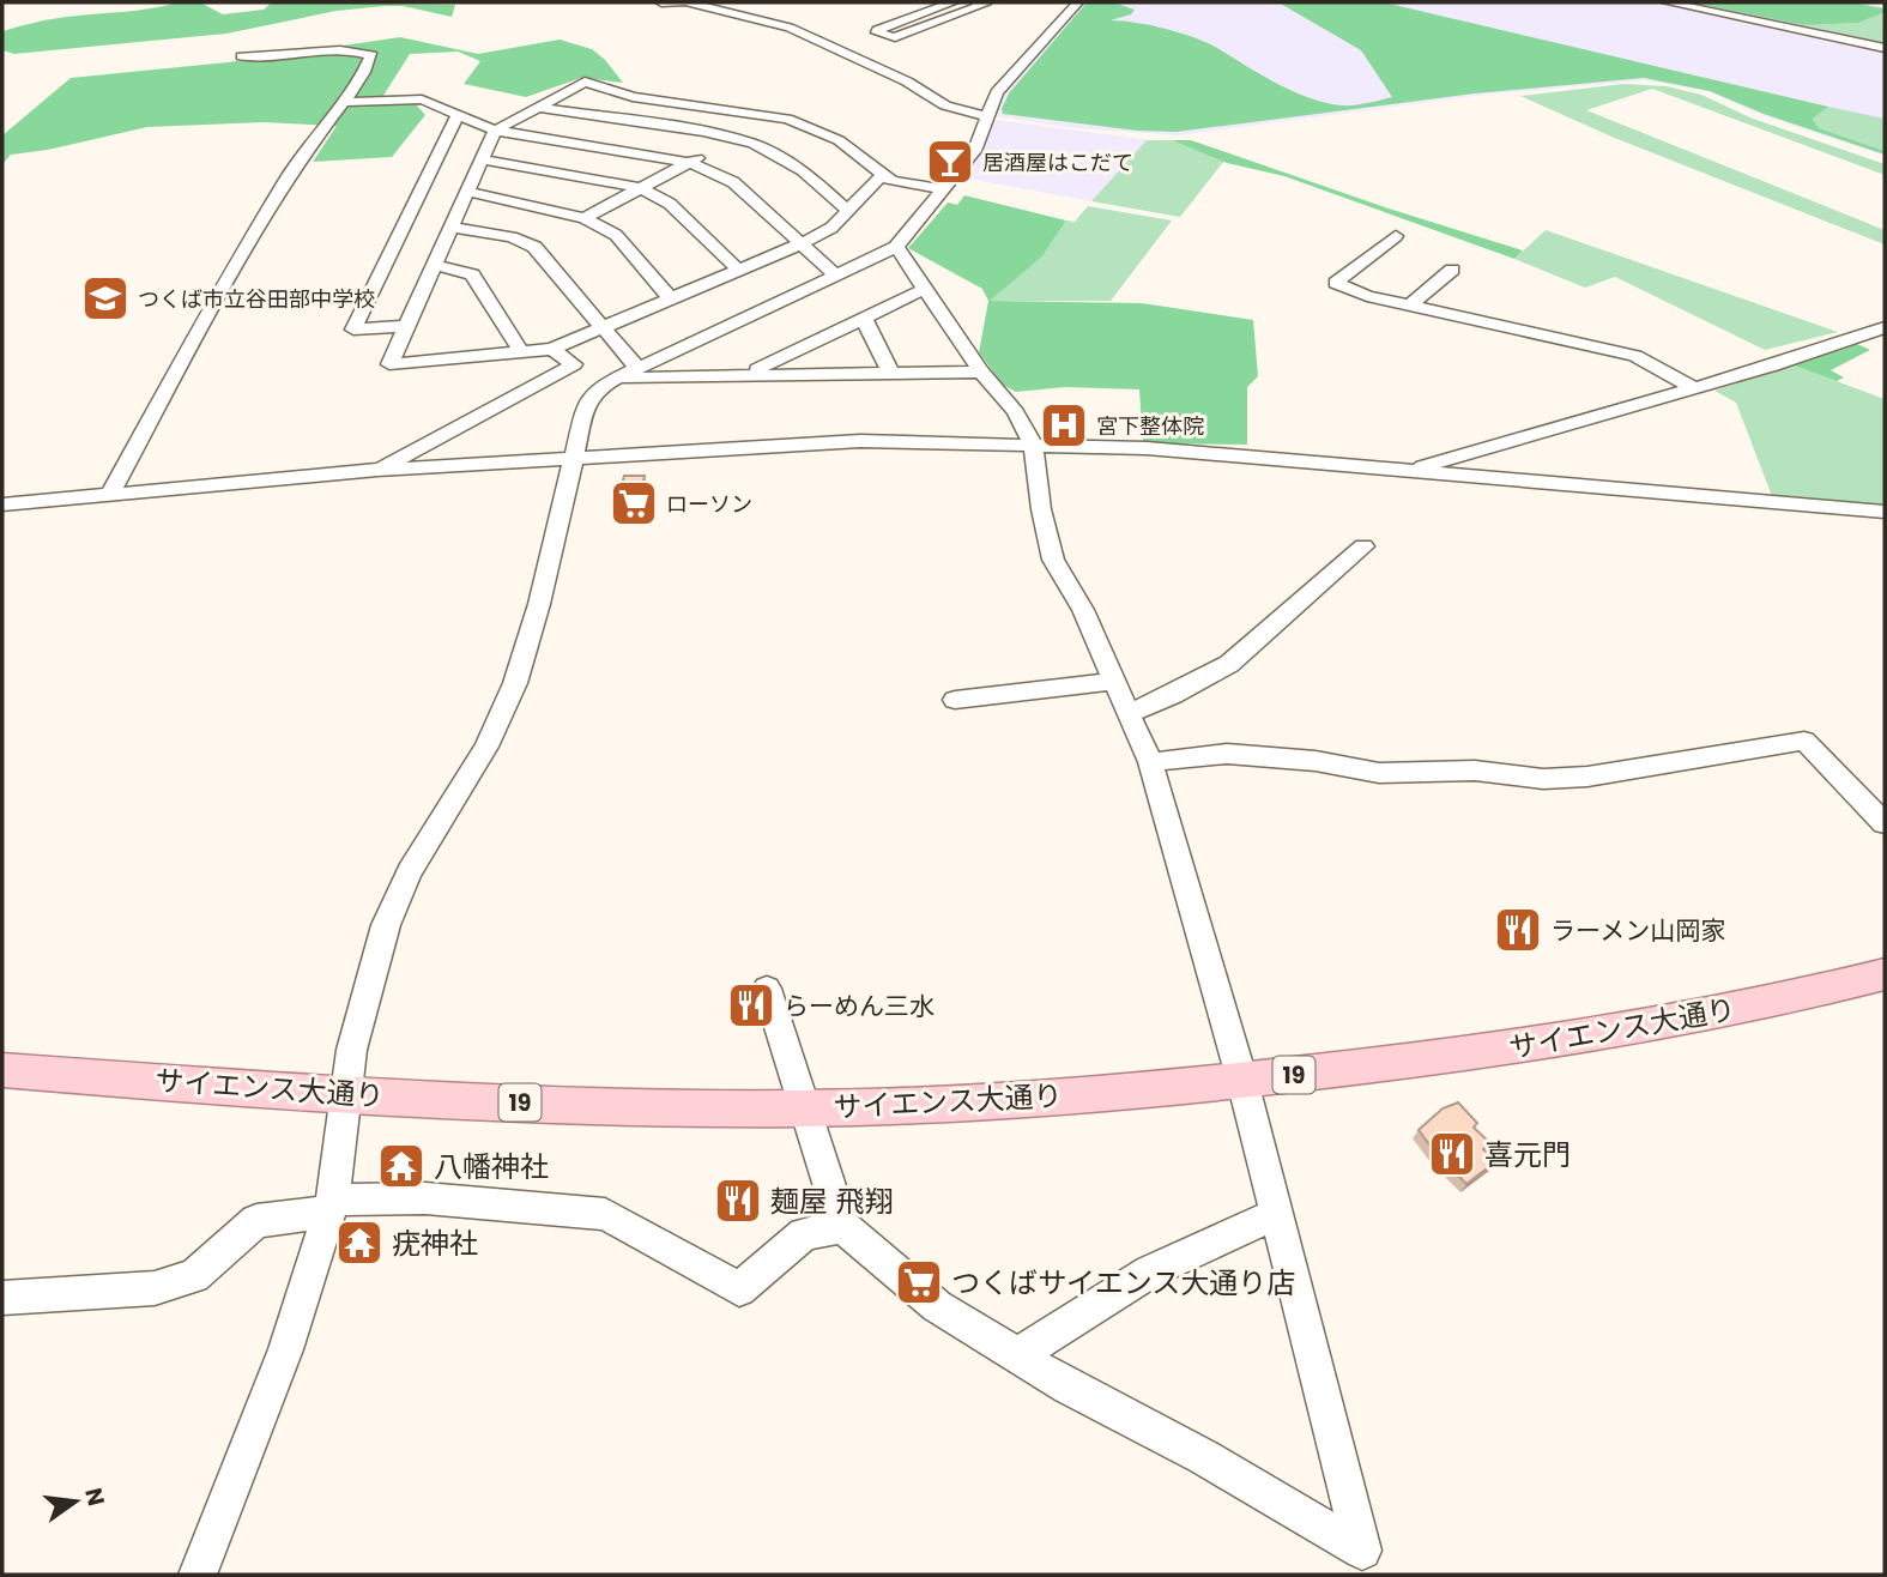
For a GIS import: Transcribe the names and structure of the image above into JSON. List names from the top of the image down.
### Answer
{
  "streets": {
    "main road": ["サイエンス大通り", "19"]
  },
  "places": {
    "bar": ["居酒屋はこだて"],
    "school or university": ["つくば市立谷田部中学校"],
    "hospital": ["宮下整体院"],
    "supermarket": ["ローソン", "つくばサイエンス大通り店"],
    "restaurant": [
      "ラーメン山岡家",
      "らーめん三水",
      "喜元門",
      "麺屋 飛翔"
    ],
    "temple": ["八幡神社", "疣神社"]
  },
  "north": "right"
}
